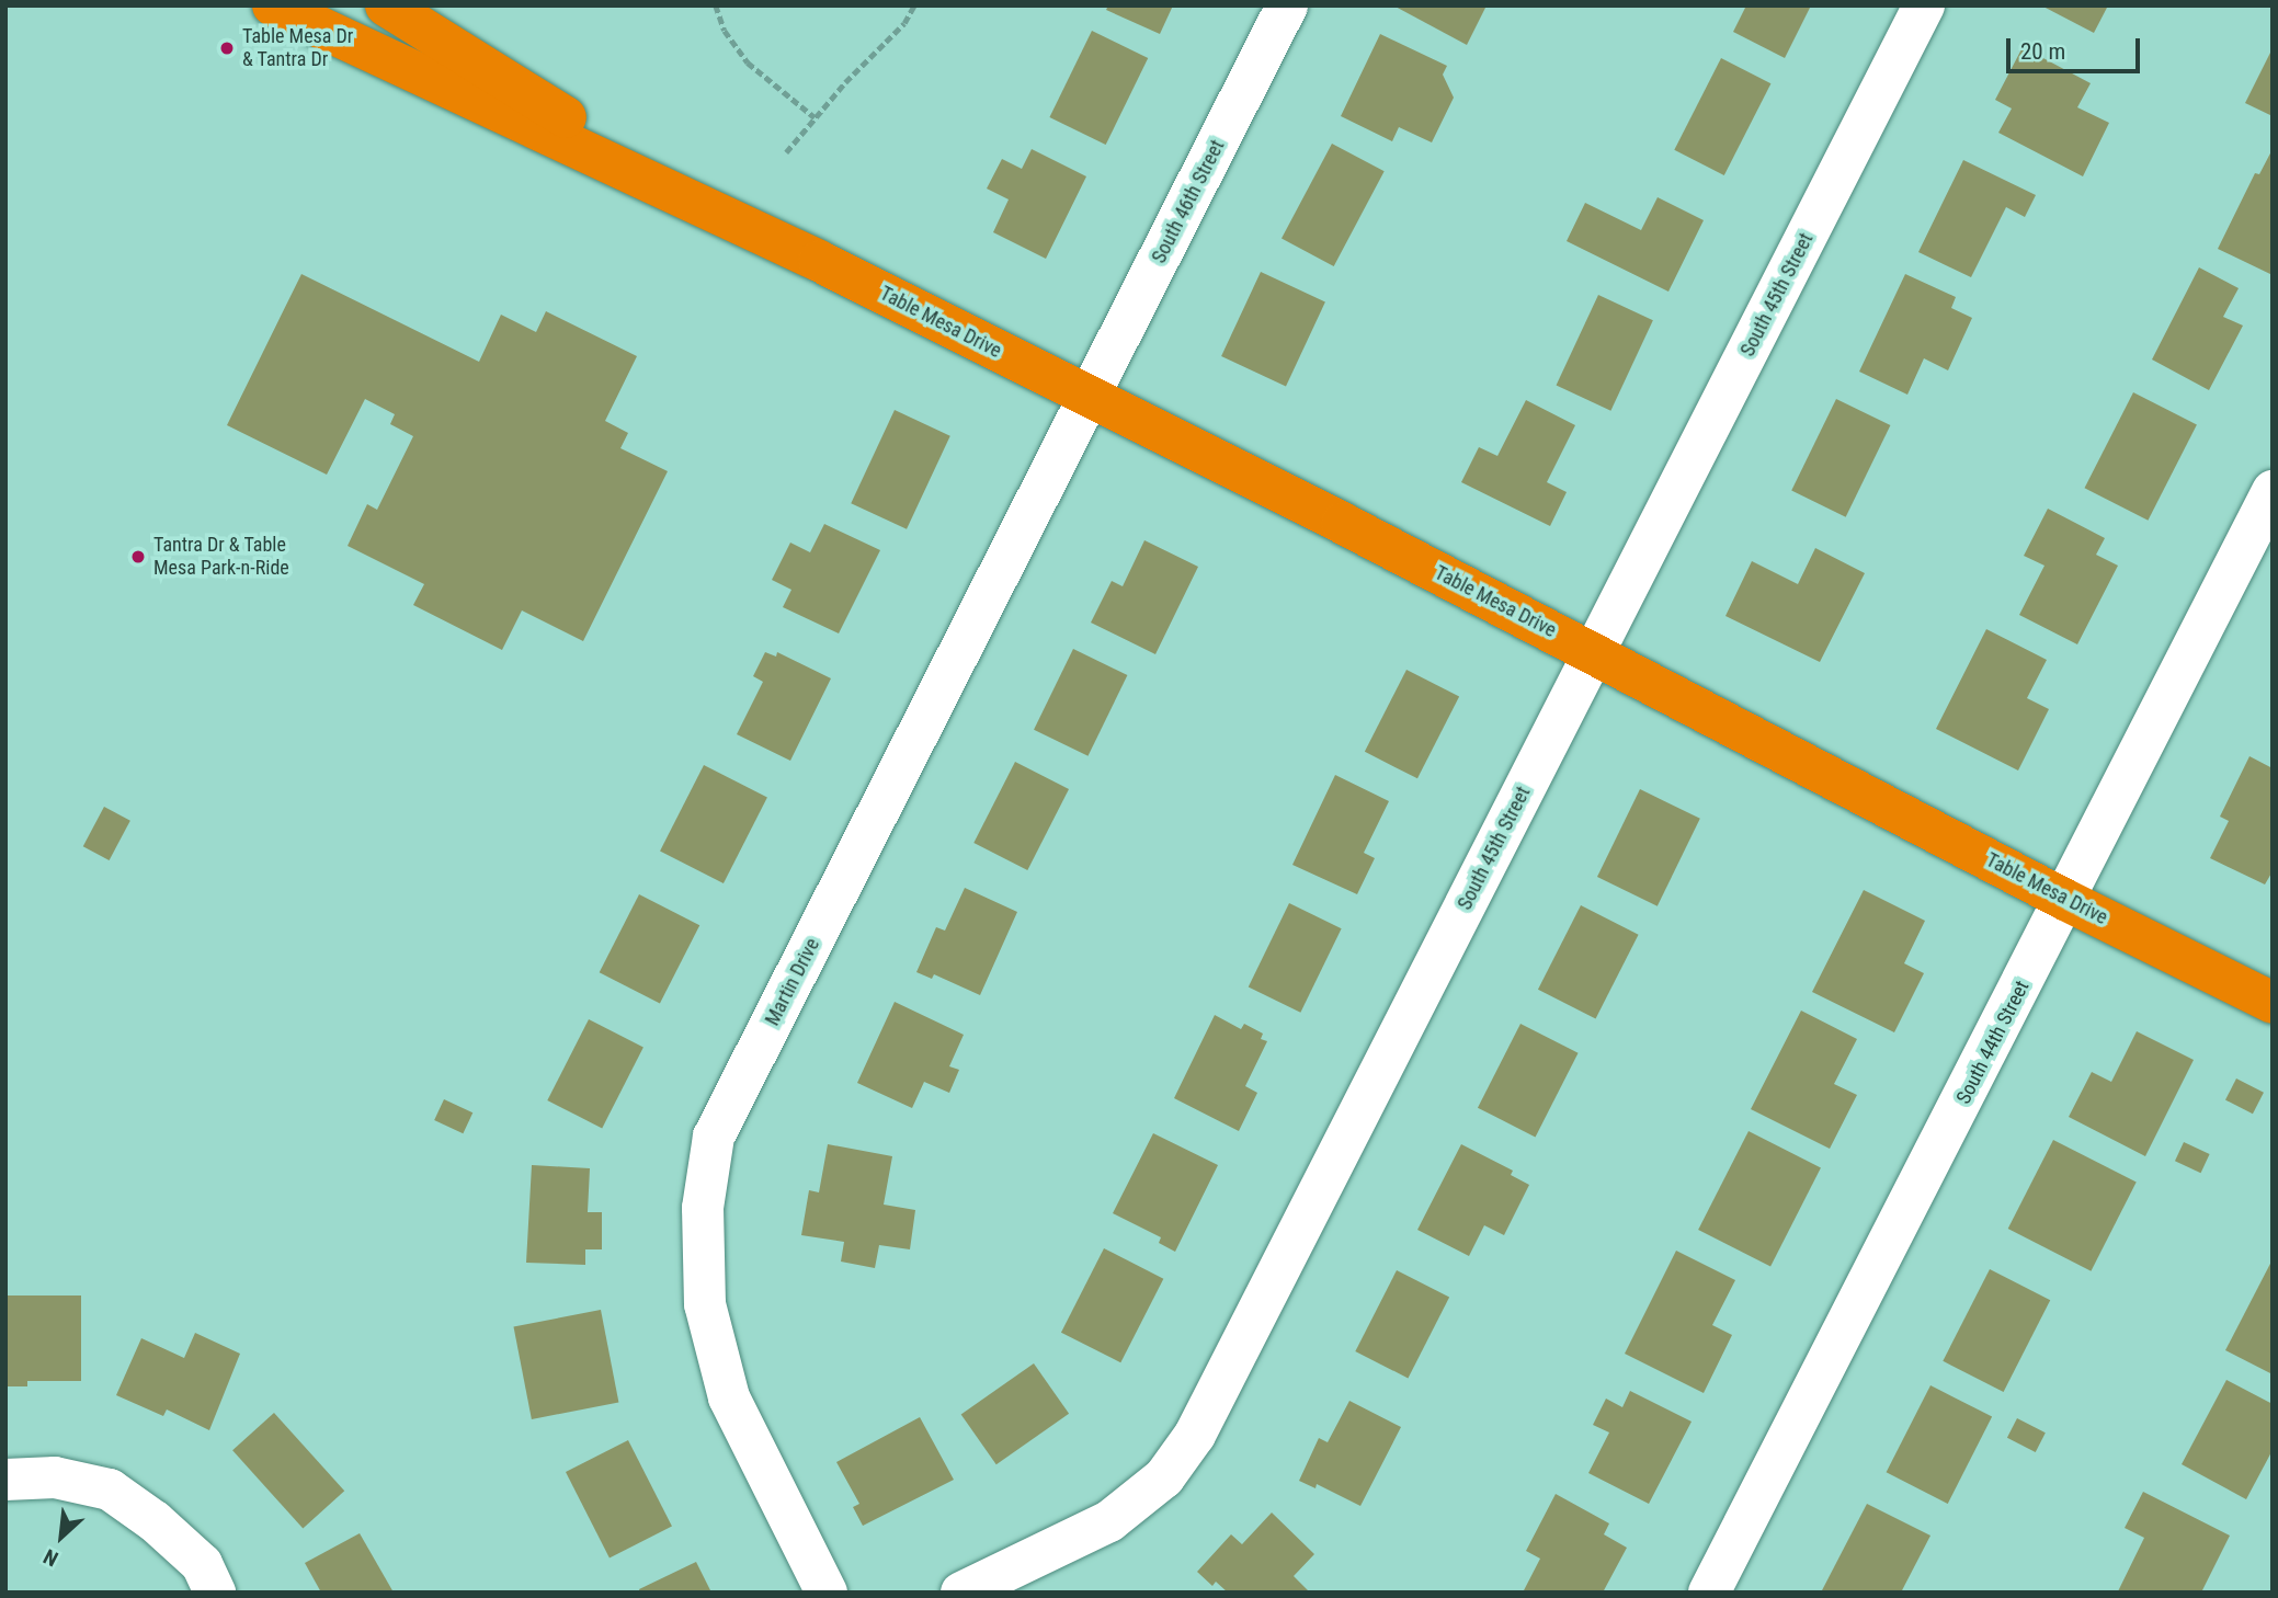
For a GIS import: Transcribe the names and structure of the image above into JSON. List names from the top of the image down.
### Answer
{
  "streets": {
    "highway": ["Table Mesa Drive"],
    "street": [
      "South 46th Street",
      "South 45th Street",
      "Martin Drive",
      "South 44th Street"
    ]
  },
  "crossings": [
    ["South 46th Street", "Table Mesa Drive"],
    ["South 46th Street", "Martin Drive"],
    ["South 45th Street", "Table Mesa Drive"],
    ["Table Mesa Drive", "Martin Drive"],
    ["Table Mesa Drive", "South 44th Street"]
  ],
  "places": ["Table Mesa Dr & Tantra Dr", "Tantra Dr & Table Mesa Park-n-Ride"],
  "scale_bar": "20 m",
  "north": "bottom left"
}
